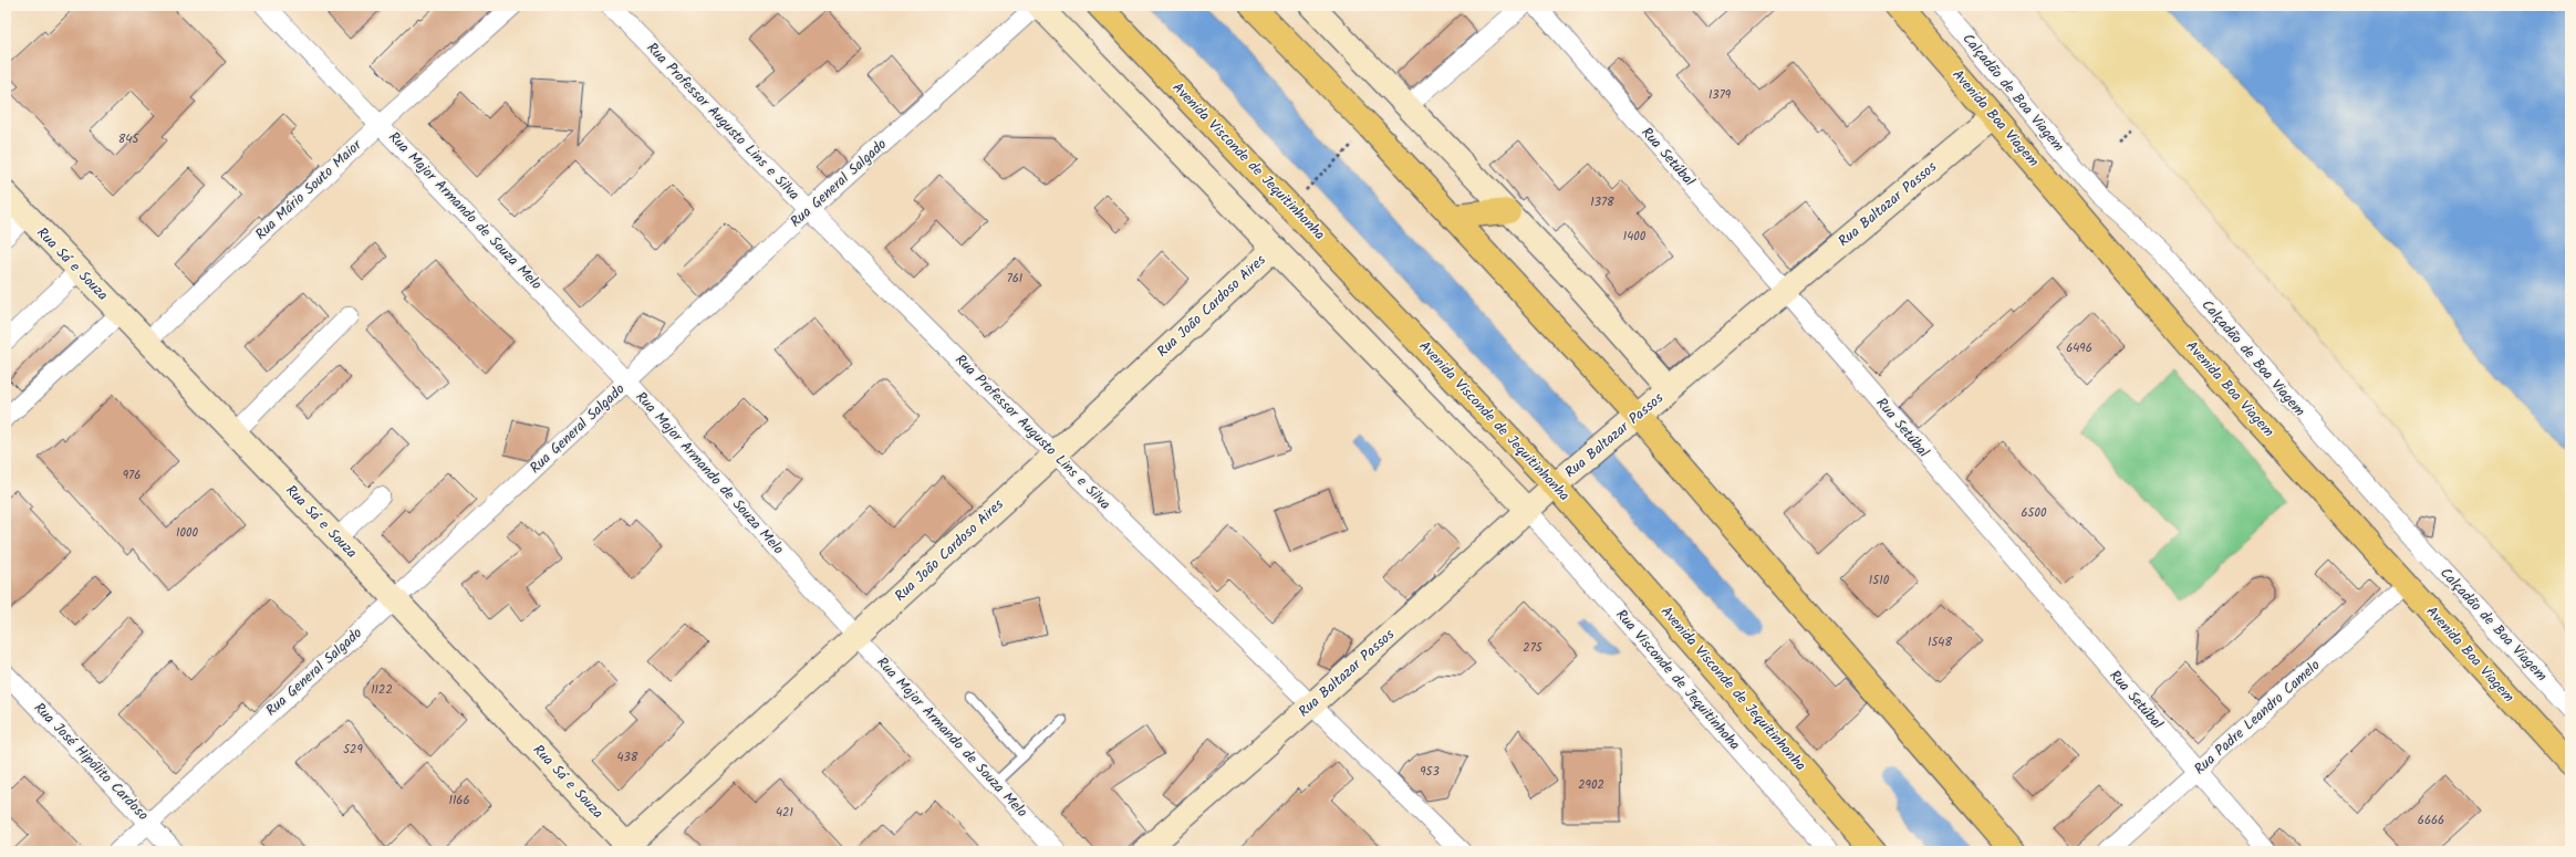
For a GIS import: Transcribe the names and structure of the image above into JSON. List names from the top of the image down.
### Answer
{
  "streets": {
    "main road": ["Avenida Boa Viagem", "Avenida Visconde de Jequitinhonha"],
    "street": [
      "Calçadão de Boa Viagem",
      "Rua Professor Augusto Lins e Silva",
      "Rua Setúbal",
      "Rua General Salgado",
      "Rua Mário Souto Maior",
      "Rua Baltazar Passos",
      "Rua Major Armando de Souza Melo",
      "Rua Sá e Souza",
      "Rua João Cardoso Aires",
      "Rua Visconde de Jequitinhoha",
      "Rua Padre Leandro Camelo",
      "Rua José Hipólito Cardoso"
    ]
  },
  "crossings": [
    ["Avenida Boa Viagem", "Rua Baltazar Passos"],
    ["Avenida Boa Viagem", "Rua Padre Leandro Camelo"],
    ["Rua Professor Augusto Lins e Silva", "Rua General Salgado"],
    ["Rua Professor Augusto Lins e Silva", "Rua Baltazar Passos"],
    ["Rua Professor Augusto Lins e Silva", "Rua João Cardoso Aires"],
    ["Rua Setúbal", "Rua Baltazar Passos"],
    ["Rua Setúbal", "Rua Padre Leandro Camelo"],
    ["Avenida Visconde de Jequitinhonha", "Rua Baltazar Passos"],
    ["Rua General Salgado", "Rua Major Armando de Souza Melo"],
    ["Rua General Salgado", "Rua Sá e Souza"],
    ["Rua General Salgado", "Rua José Hipólito Cardoso"],
    ["Rua Mário Souto Maior", "Rua Major Armando de Souza Melo"],
    ["Rua Mário Souto Maior", "Rua Sá e Souza"],
    ["Rua Baltazar Passos", "Rua Visconde de Jequitinhoha"],
    ["Rua Major Armando de Souza Melo", "Rua João Cardoso Aires"],
    ["Rua Sá e Souza", "Rua João Cardoso Aires"]
  ],
  "house_numbers": [
    "1379",
    "845",
    "1378",
    "1400",
    "761",
    "6496",
    "976",
    "6500",
    "1000",
    "1510",
    "1548",
    "275",
    "1122",
    "529",
    "438",
    "953",
    "2902",
    "1166",
    "421",
    "6666"
  ]
}
